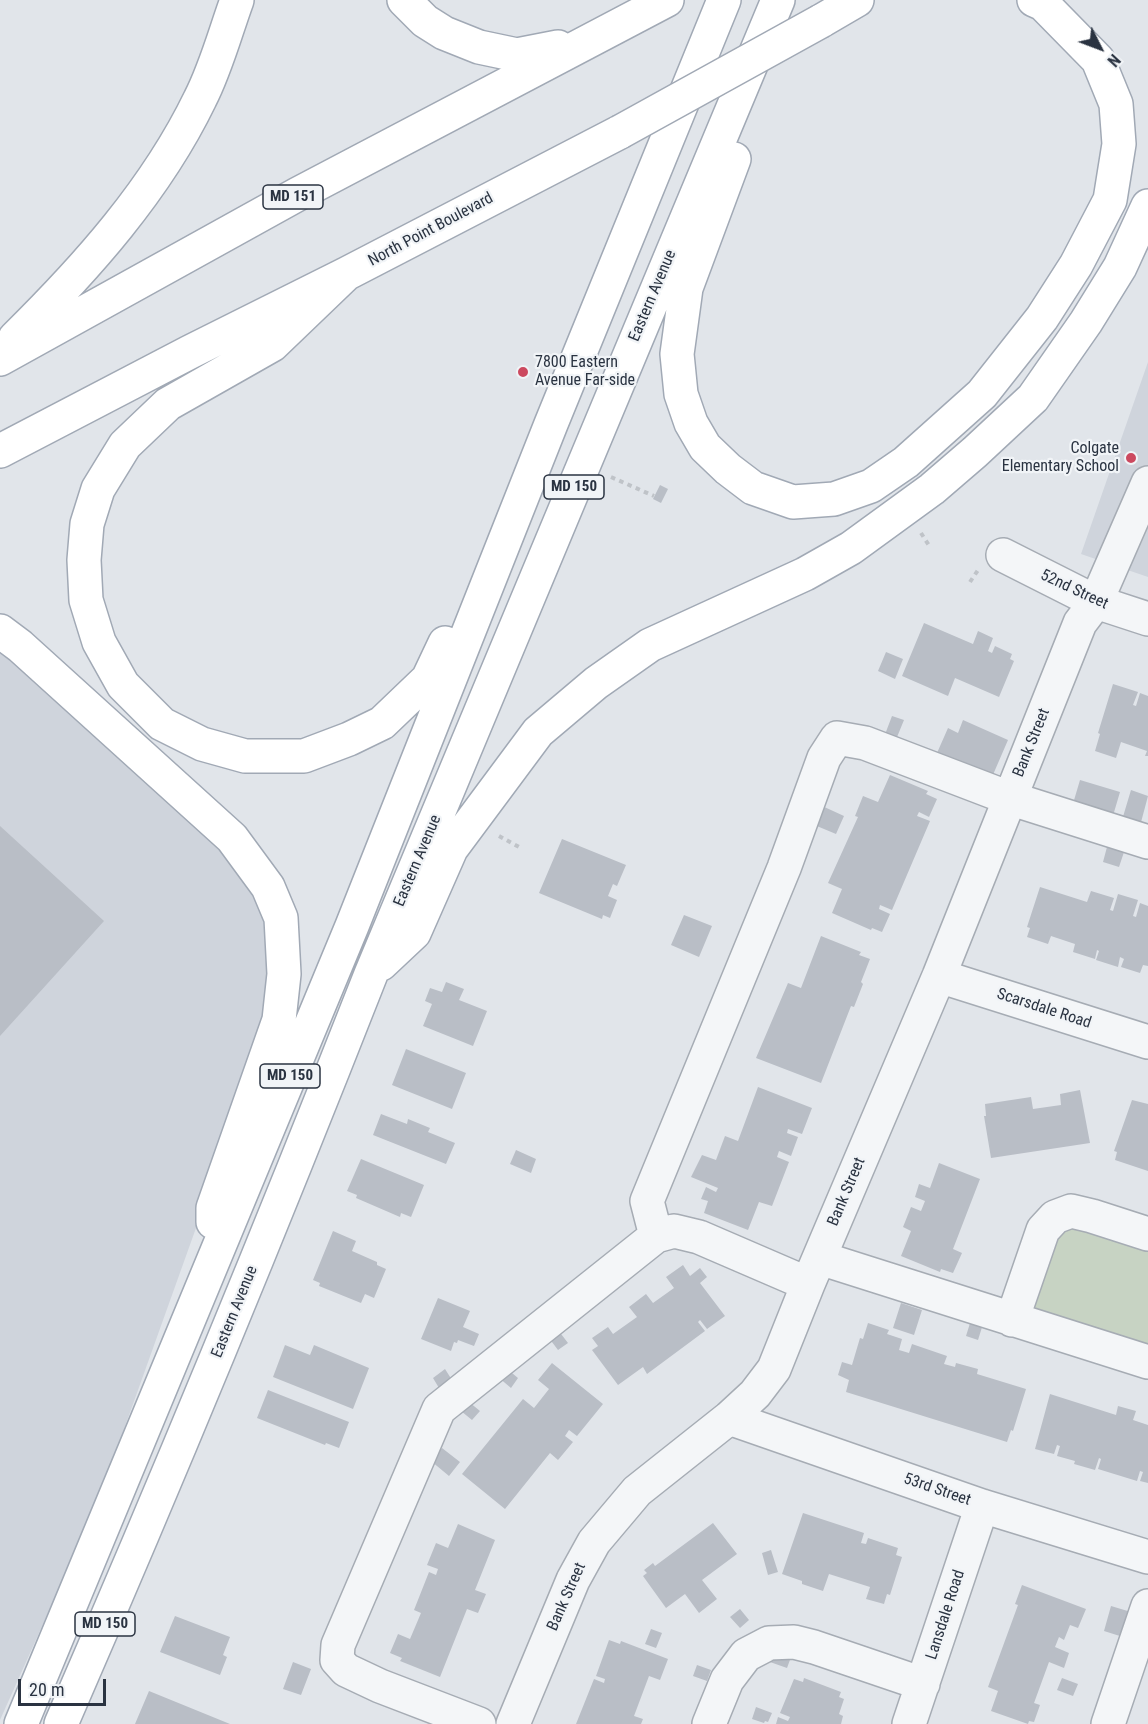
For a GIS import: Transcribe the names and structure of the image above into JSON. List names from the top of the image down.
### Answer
{
  "streets": {
    "main road": [
      "MD 151",
      "North Point Boulevard",
      "Eastern Avenue",
      "MD 150"
    ],
    "street": [
      "52nd Street",
      "Bank Street",
      "Scarsdale Road",
      "53rd Street",
      "Lansdale Road"
    ]
  },
  "crossings": [
    ["52nd Street", "Bank Street"],
    ["Bank Street", "Scarsdale Road"],
    ["Bank Street", "53rd Street"],
    ["53rd Street", "Lansdale Road"]
  ],
  "places": ["7800 Eastern Avenue Far-side", "Colgate Elementary School"],
  "scale_bar": "20 m",
  "north": "bottom right"
}
